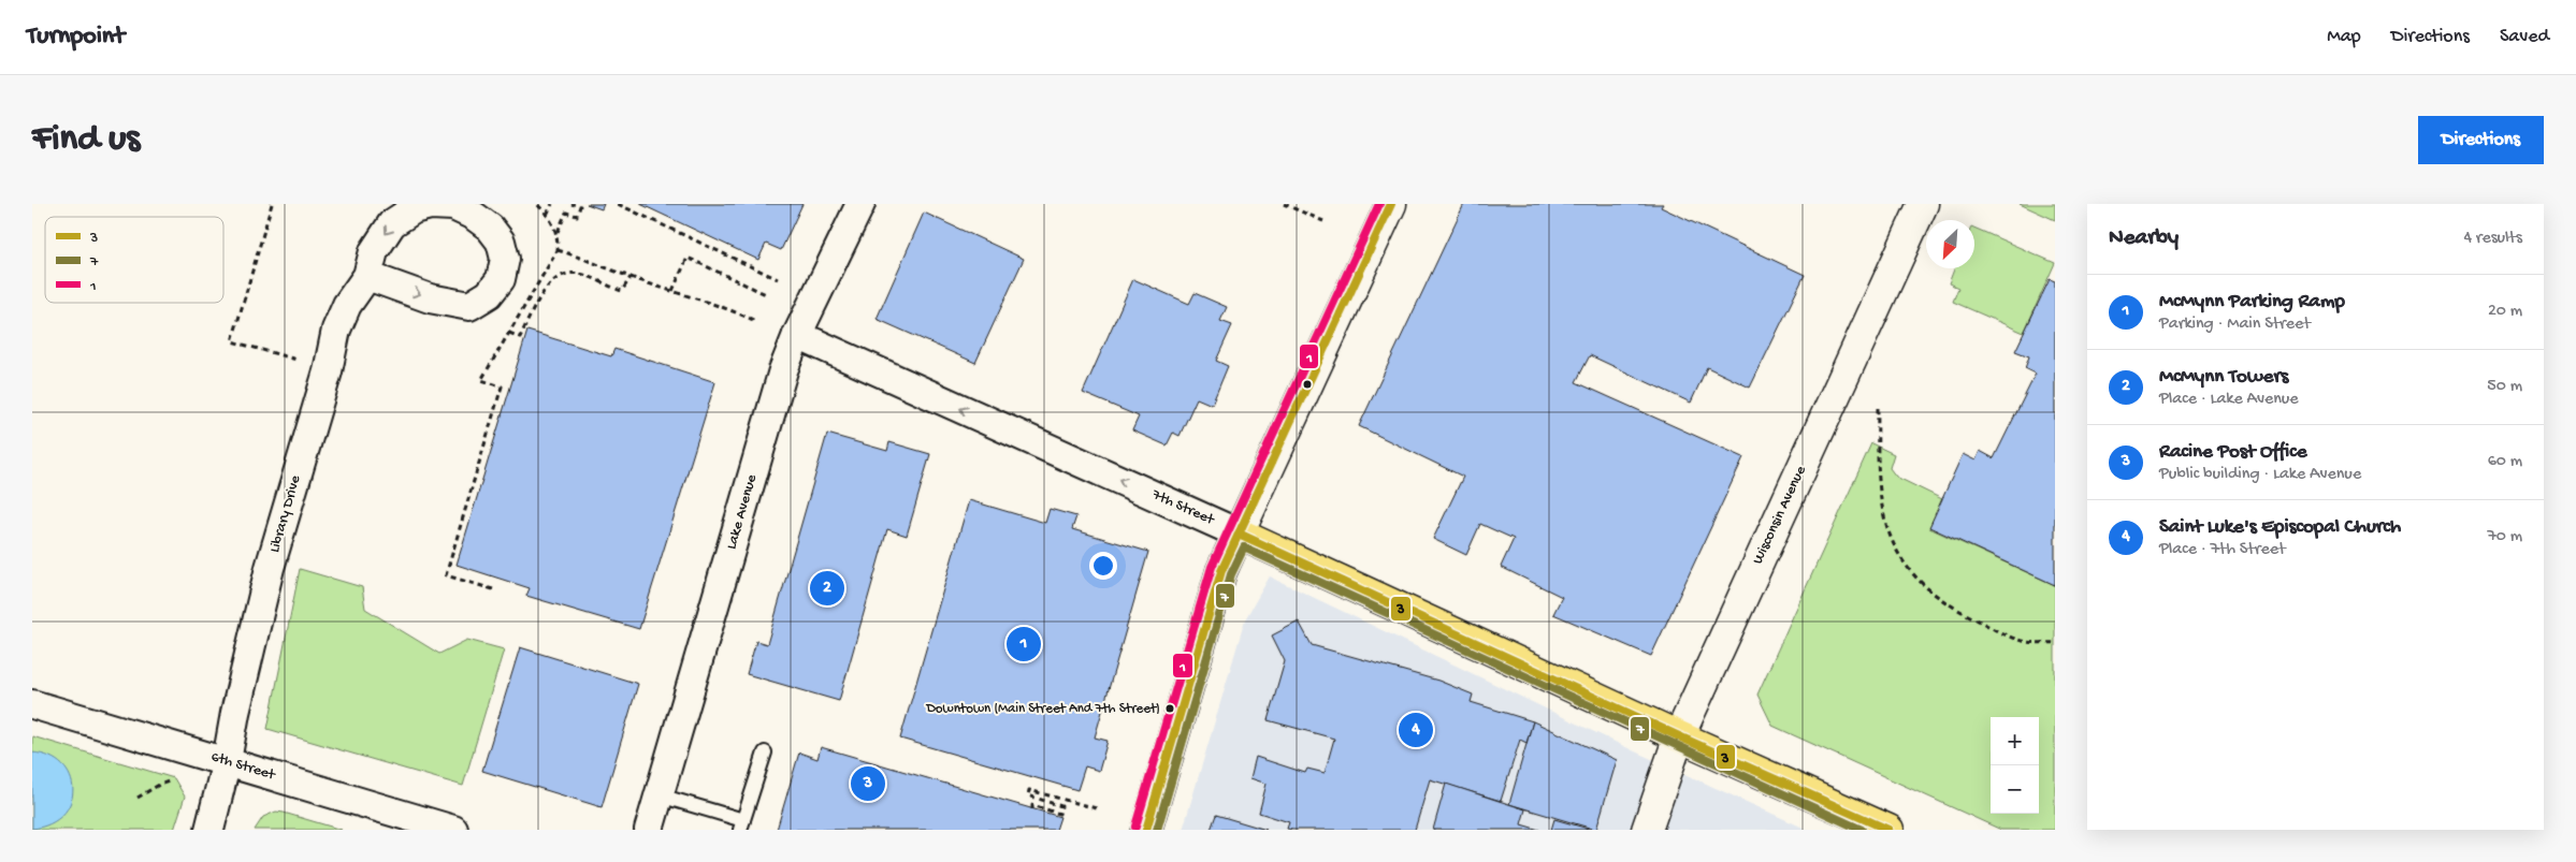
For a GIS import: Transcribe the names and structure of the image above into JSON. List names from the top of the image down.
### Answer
{
  "streets": {
    "main road": ["7th Street"],
    "street": [
      "Lake Avenue",
      "Library Drive",
      "Wisconsin Avenue",
      "6th Street"
    ]
  },
  "crossings": [
    ["7th Street", "Lake Avenue"],
    ["7th Street", "Wisconsin Avenue"],
    ["Library Drive", "6th Street"]
  ],
  "one_way": ["7th Street"],
  "places": ["Downtown (Main Street And 7th Street)"],
  "lines": ["transit line 3", "transit line 1", "transit line 7"],
  "legend": ["3", "7", "1"],
  "north": "bottom left",
  "page": {
    "header": "Turnpoint",
    "nav": ["Map", "Directions", "Saved"],
    "buttons": "Directions",
    "title": "Find us",
    "heading": ["Nearby", "4 results"],
    "list": [
      {
        "mark": "1",
        "name": "McMynn Parking Ramp",
        "note": "Parking · Main Street",
        "value": "20 m"
      },
      {
        "mark": "2",
        "name": "McMynn Towers",
        "note": "Place · Lake Avenue",
        "value": "50 m"
      },
      {
        "mark": "3",
        "name": "Racine Post Office",
        "note": "Public building · Lake Avenue",
        "value": "60 m"
      },
      {
        "mark": "4",
        "name": "Saint Luke's Episcopal Church",
        "note": "Place · 7th Street",
        "value": "70 m"
      }
    ],
    "pins": [
      "2",
      "1",
      "4",
      "3"
    ],
    "map_buttons": ["+", "−"]
  }
}
